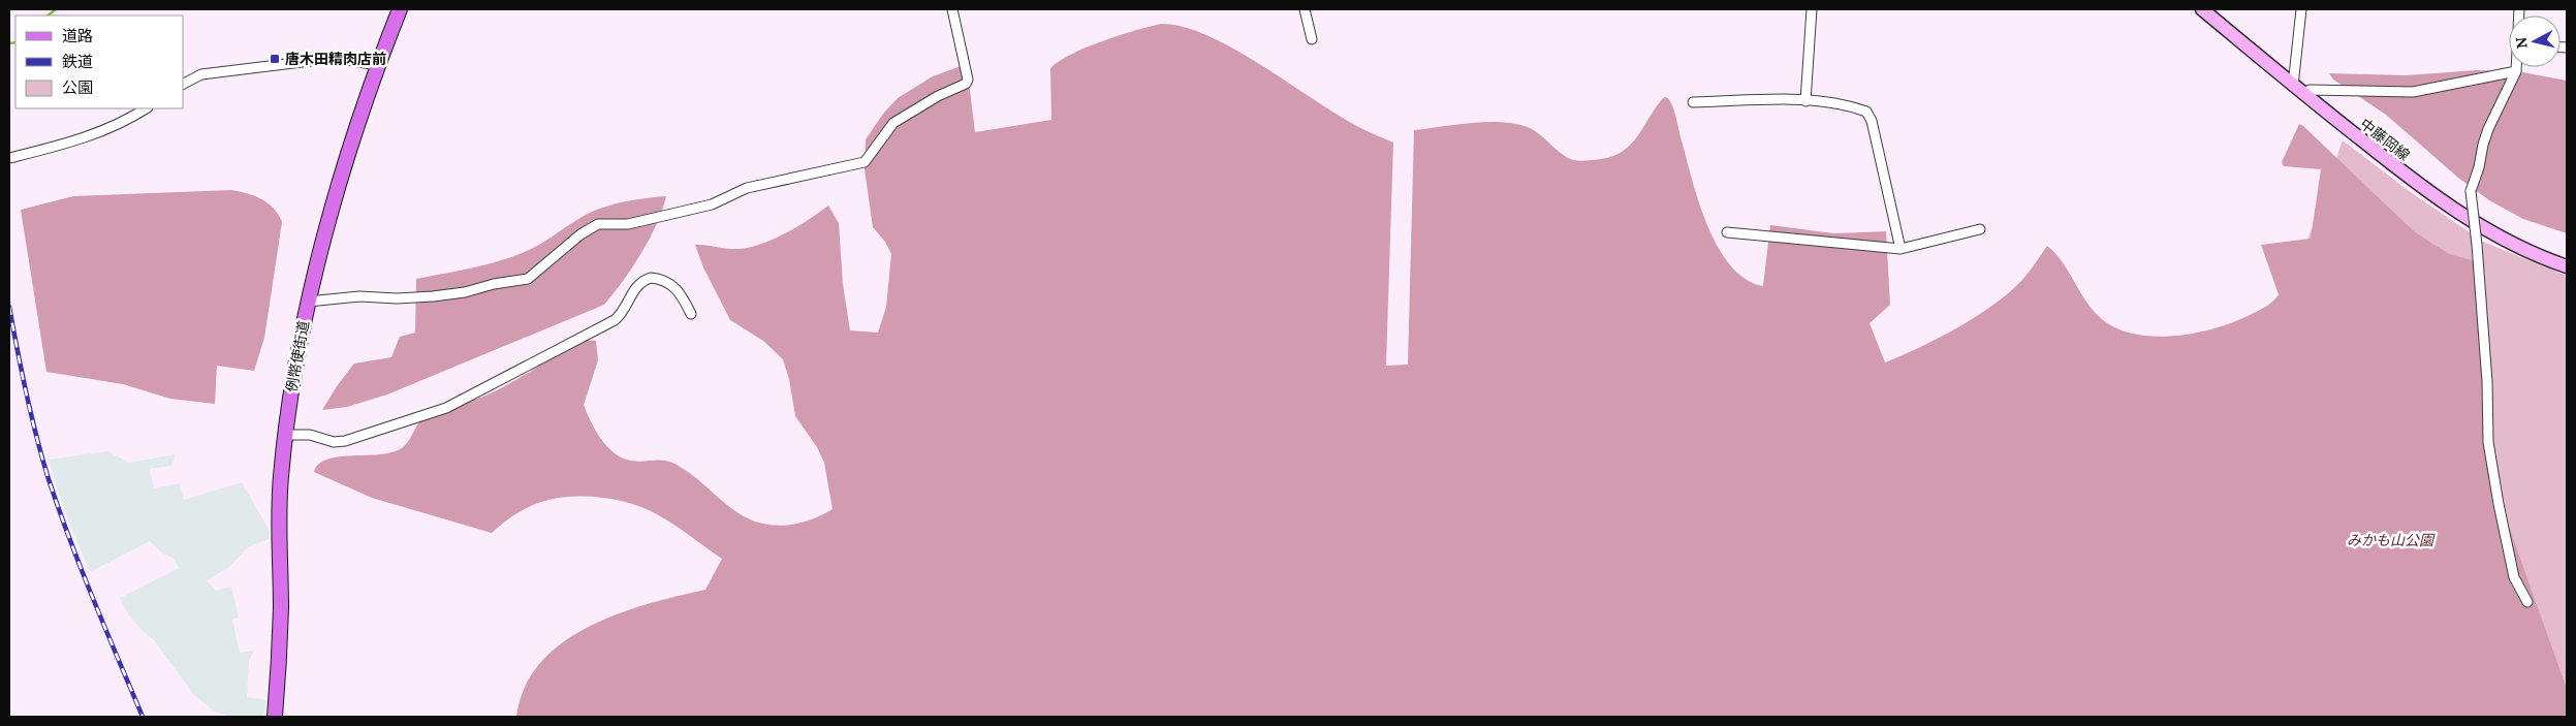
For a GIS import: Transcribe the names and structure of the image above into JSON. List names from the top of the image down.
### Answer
{
  "streets": {
    "main road": ["中藤岡線", "例幣使街道"]
  },
  "parks": ["みかも山公園"],
  "places": {
    "transit": ["唐木田精肉店前"]
  },
  "legend": ["道路", "鉄道", "公園"],
  "north": "left"
}
